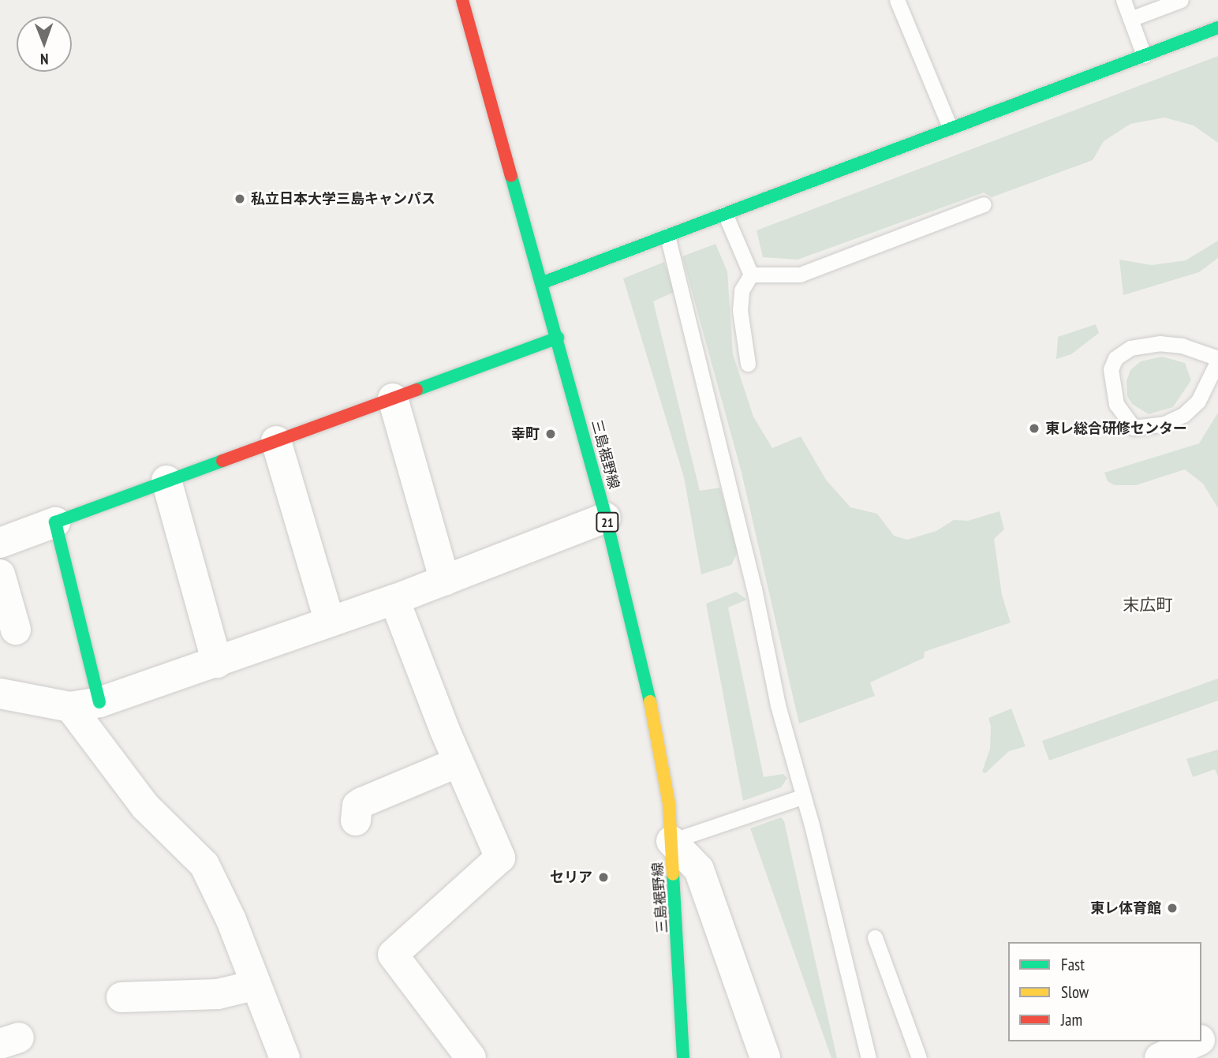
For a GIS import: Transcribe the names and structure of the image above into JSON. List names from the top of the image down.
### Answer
{
  "streets": {
    "street": ["三島裾野線", "21"]
  },
  "districts": ["末広町"],
  "places": [
    "私立日本大学三島キャンパス",
    "東レ総合研修センター",
    "幸町",
    "セリア",
    "東レ体育館"
  ],
  "legend": ["Fast", "Slow", "Jam"],
  "north": "bottom"
}
